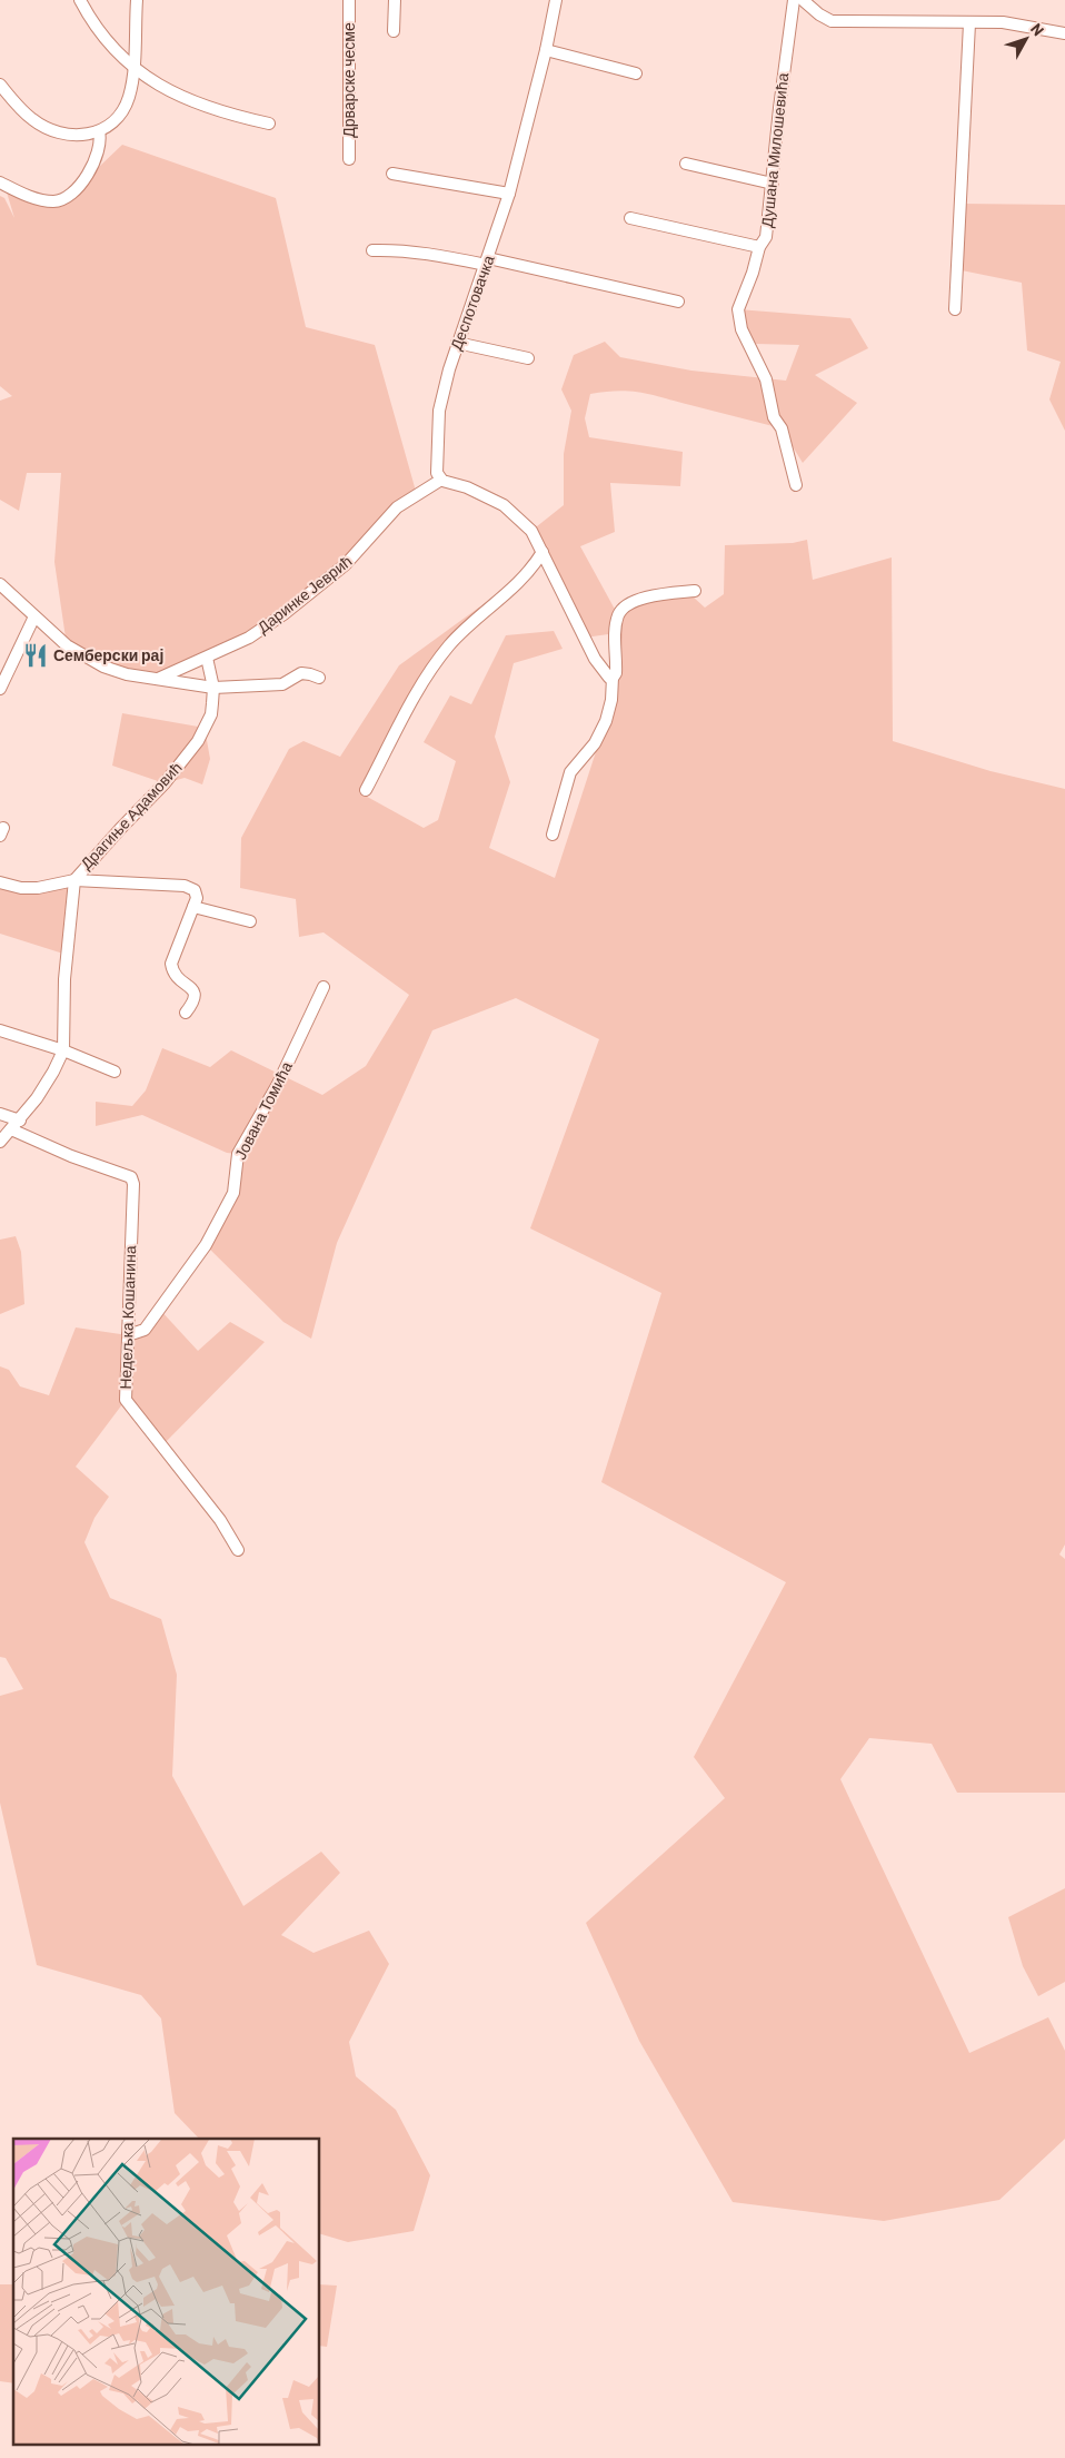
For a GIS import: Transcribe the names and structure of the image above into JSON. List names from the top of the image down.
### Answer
{
  "streets": {
    "street": [
      "Дрварске чесме",
      "Душана Милошевића",
      "Деспотовачка",
      "Даринке Јеврић",
      "Драгиње Адамовић",
      "Јована Томића",
      "Недељка Кошанина"
    ]
  },
  "crossings": [
    ["Деспотовачка", "Даринке Јеврић"],
    ["Даринке Јеврић", "Драгиње Адамовић"],
    ["Драгиње Адамовић", "Недељка Кошанина"],
    ["Јована Томића", "Недељка Кошанина"]
  ],
  "places": {
    "restaurant": ["Семберски рај"]
  },
  "north": "top right"
}
